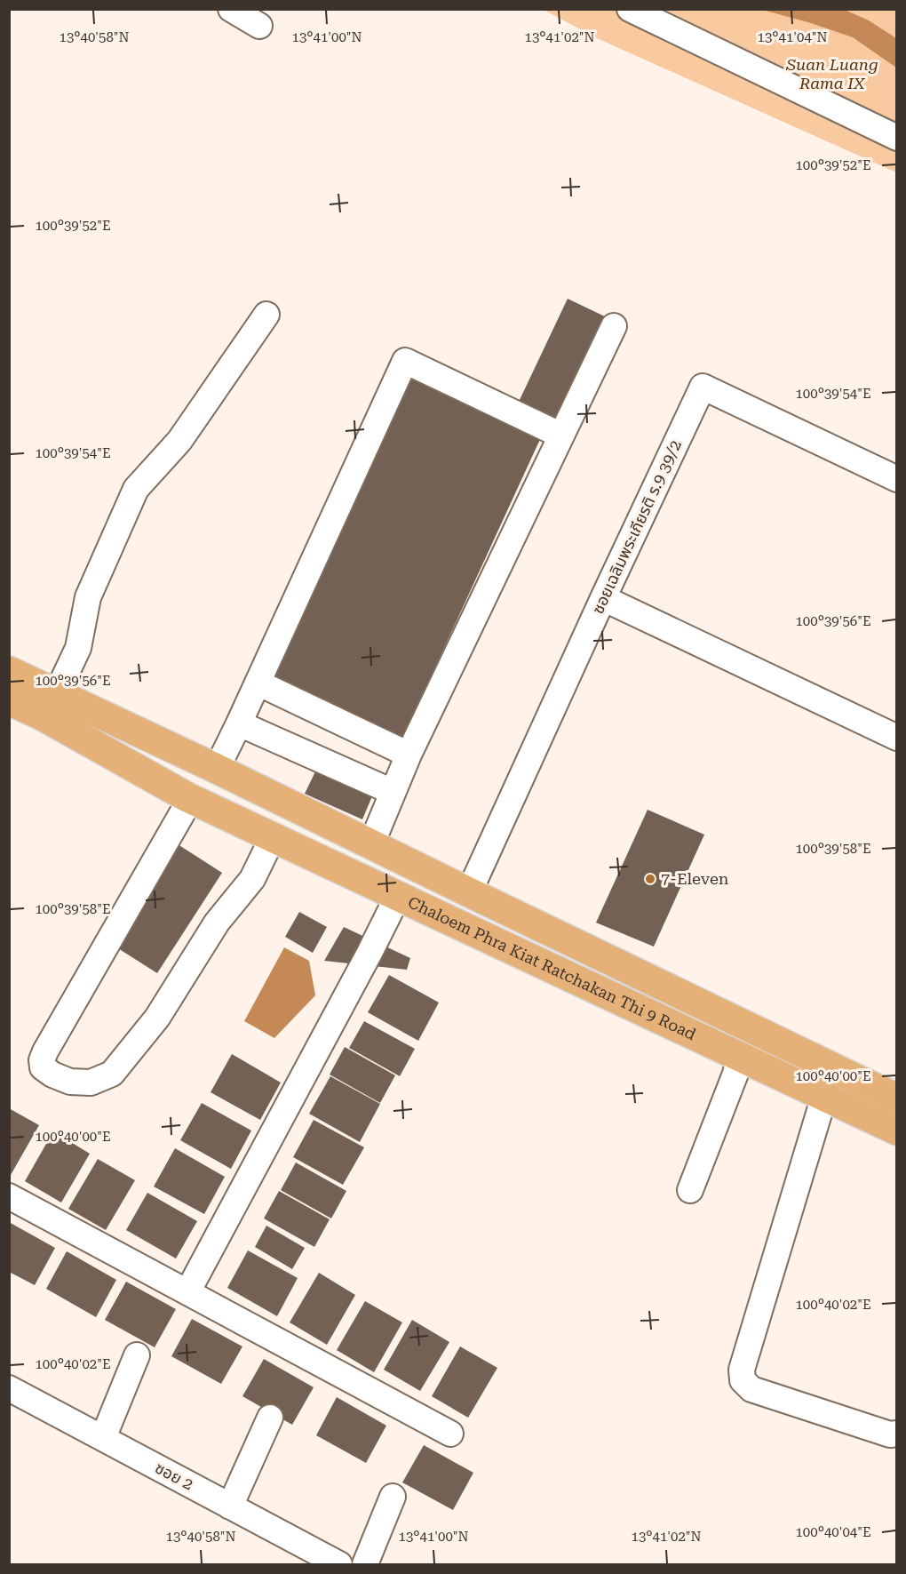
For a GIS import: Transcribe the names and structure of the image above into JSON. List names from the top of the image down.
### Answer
{
  "streets": {
    "main road": ["Chaloem Phra Kiat Ratchakan Thi 9 Road"],
    "street": ["ซอยเฉลิมพระเกียรติ ร.9 39/2", "ซอย 2"]
  },
  "crossings": [
    ["ซอยเฉลิมพระเกียรติ ร.9 39/2", "Chaloem Phra Kiat Ratchakan Thi 9 Road"]
  ],
  "parks": ["Suan Luang Rama IX"],
  "places": ["7-Eleven"],
  "coordinates": [
    "13°40'58\"N",
    "13°41'00\"N",
    "13°41'02\"N",
    "13°41'04\"N",
    "100°39'52\"E",
    "100°39'54\"E",
    "100°39'56\"E",
    "100°39'58\"E",
    "100°40'00\"E",
    "100°40'02\"E",
    "100°40'04\"E"
  ]
}
